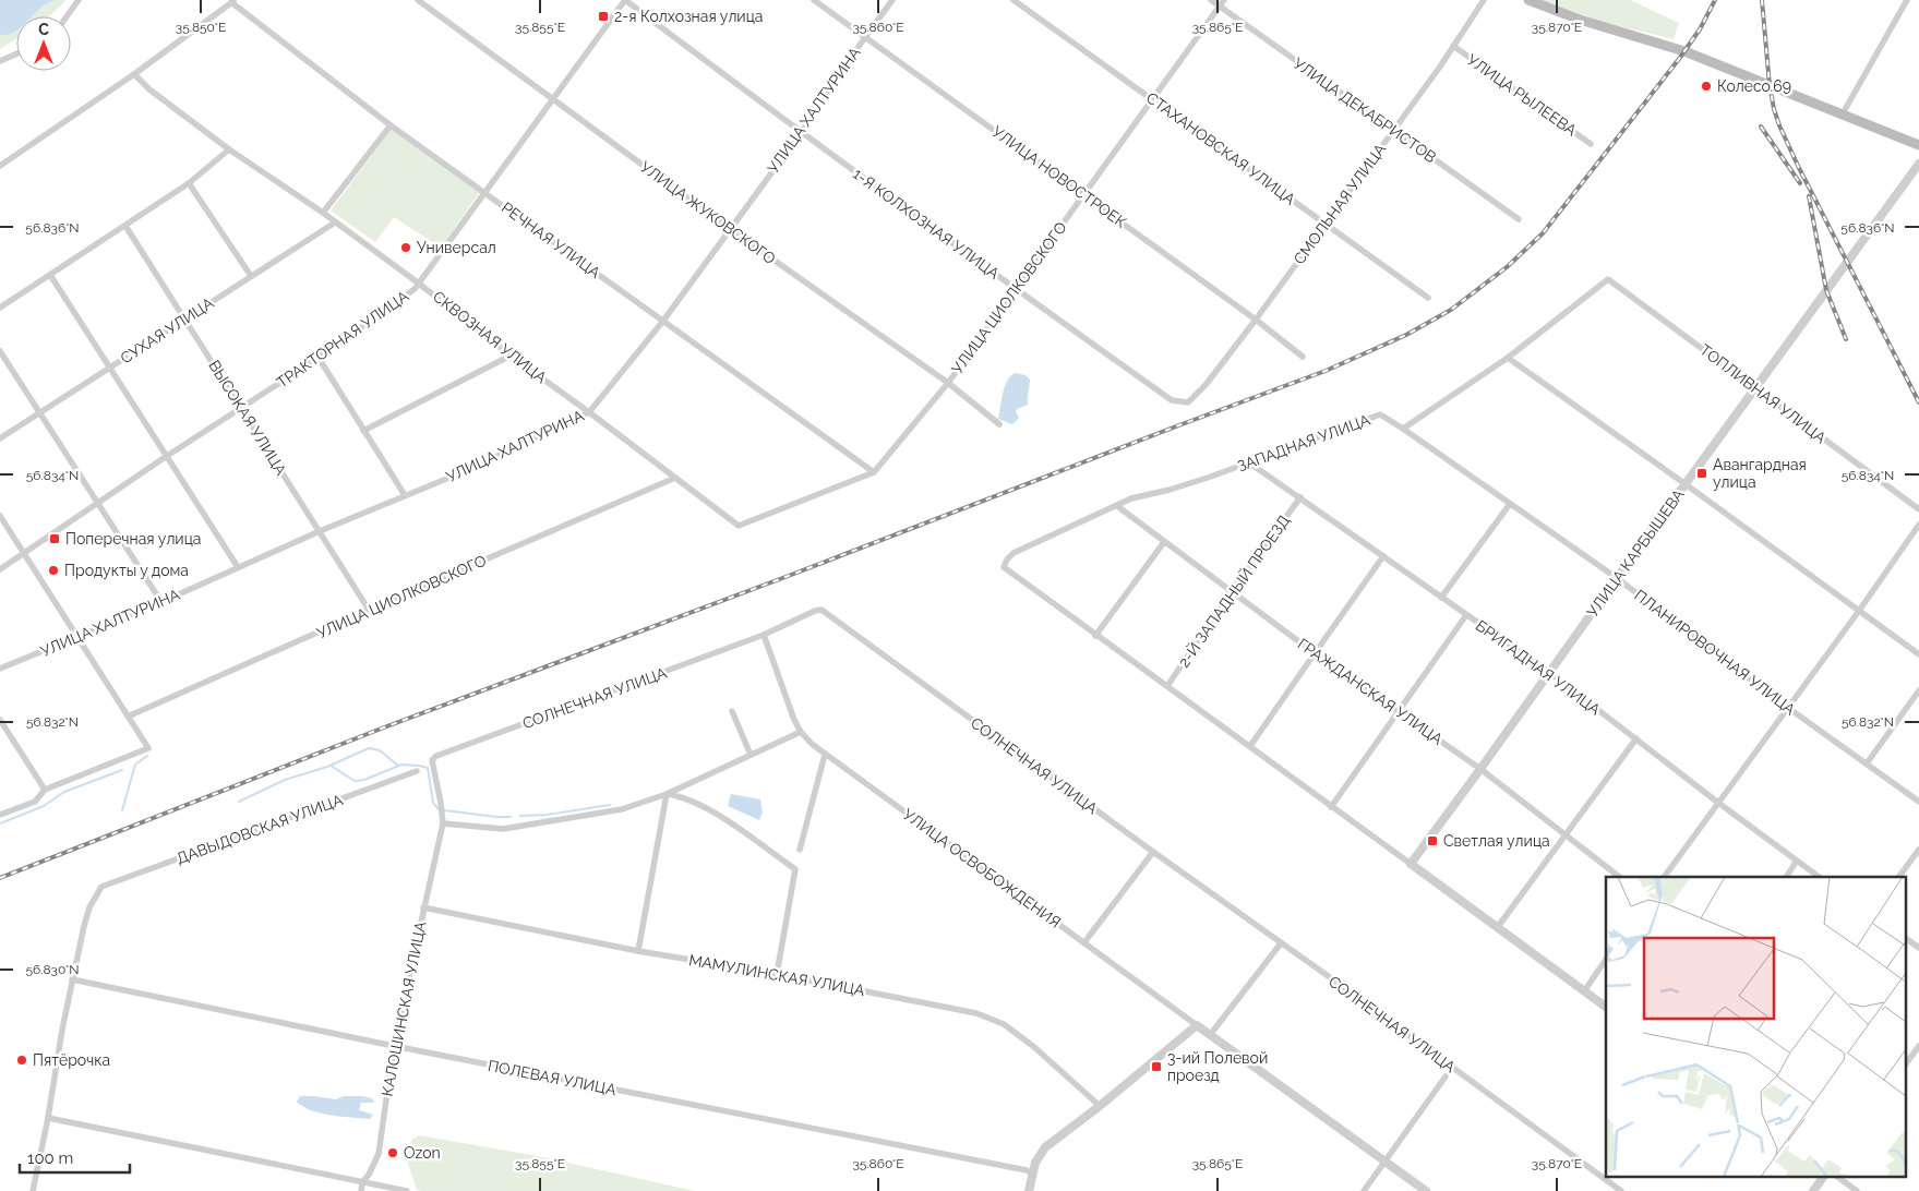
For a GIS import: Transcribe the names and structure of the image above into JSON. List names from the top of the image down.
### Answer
{
  "streets": {
    "street": [
      "УЛИЦА РЫЛЕЕВА",
      "УЛИЦА ХАЛТУРИНА",
      "УЛИЦА ДЕКАБРИСТОВ",
      "СТАХАНОВСКАЯ УЛИЦА",
      "УЛИЦА НОВОСТРОЕК",
      "СМОЛЬНАЯ УЛИЦА",
      "УЛИЦА ЖУКОВСКОГО",
      "1-Я КОЛХОЗНАЯ УЛИЦА",
      "РЕЧНАЯ УЛИЦА",
      "УЛИЦА ЦИОЛКОВСКОГО",
      "СУХАЯ УЛИЦА",
      "СКВОЗНАЯ УЛИЦА",
      "ТРАКТОРНАЯ УЛИЦА",
      "ТОПЛИВНАЯ УЛИЦА",
      "ВЫСОКАЯ УЛИЦА",
      "ЗАПАДНАЯ УЛИЦА",
      "УЛИЦА КАРБЫШЕВА",
      "2-Й ЗАПАДНЫЙ ПРОЕЗД",
      "ПЛАНИРОВОЧНАЯ УЛИЦА",
      "БРИГАДНАЯ УЛИЦА",
      "ГРАЖДАНСКАЯ УЛИЦА",
      "СОЛНЕЧНАЯ УЛИЦА",
      "ДАВЫДОВСКАЯ УЛИЦА",
      "УЛИЦА ОСВОБОЖДЕНИЯ",
      "МАМУЛИНСКАЯ УЛИЦА",
      "КАЛОШИНСКАЯ УЛИЦА",
      "ПОЛЕВАЯ УЛИЦА"
    ]
  },
  "crossings": [
    ["УЛИЦА РЫЛЕЕВА", "СМОЛЬНАЯ УЛИЦА"],
    ["УЛИЦА ХАЛТУРИНА", "УЛИЦА НОВОСТРОЕК"],
    ["УЛИЦА ХАЛТУРИНА", "УЛИЦА ЖУКОВСКОГО"],
    ["УЛИЦА ХАЛТУРИНА", "1-Я КОЛХОЗНАЯ УЛИЦА"],
    ["УЛИЦА ХАЛТУРИНА", "РЕЧНАЯ УЛИЦА"],
    ["УЛИЦА ХАЛТУРИНА", "СКВОЗНАЯ УЛИЦА"],
    ["УЛИЦА ХАЛТУРИНА", "ВЫСОКАЯ УЛИЦА"],
    ["УЛИЦА ДЕКАБРИСТОВ", "СМОЛЬНАЯ УЛИЦА"],
    ["УЛИЦА ДЕКАБРИСТОВ", "УЛИЦА ЦИОЛКОВСКОГО"],
    ["СТАХАНОВСКАЯ УЛИЦА", "СМОЛЬНАЯ УЛИЦА"],
    ["СТАХАНОВСКАЯ УЛИЦА", "УЛИЦА ЦИОЛКОВСКОГО"],
    ["УЛИЦА НОВОСТРОЕК", "СМОЛЬНАЯ УЛИЦА"],
    ["УЛИЦА НОВОСТРОЕК", "УЛИЦА ЦИОЛКОВСКОГО"],
    ["СМОЛЬНАЯ УЛИЦА", "1-Я КОЛХОЗНАЯ УЛИЦА"],
    ["УЛИЦА ЖУКОВСКОГО", "УЛИЦА ЦИОЛКОВСКОГО"],
    ["УЛИЦА ЖУКОВСКОГО", "ТРАКТОРНАЯ УЛИЦА"],
    ["1-Я КОЛХОЗНАЯ УЛИЦА", "УЛИЦА ЦИОЛКОВСКОГО"],
    ["РЕЧНАЯ УЛИЦА", "УЛИЦА ЦИОЛКОВСКОГО"],
    ["РЕЧНАЯ УЛИЦА", "ТРАКТОРНАЯ УЛИЦА"],
    ["УЛИЦА ЦИОЛКОВСКОГО", "СКВОЗНАЯ УЛИЦА"],
    ["УЛИЦА ЦИОЛКОВСКОГО", "ВЫСОКАЯ УЛИЦА"],
    ["СУХАЯ УЛИЦА", "СКВОЗНАЯ УЛИЦА"],
    ["СУХАЯ УЛИЦА", "ВЫСОКАЯ УЛИЦА"],
    ["СКВОЗНАЯ УЛИЦА", "ТРАКТОРНАЯ УЛИЦА"],
    ["ТРАКТОРНАЯ УЛИЦА", "ВЫСОКАЯ УЛИЦА"],
    ["ТОПЛИВНАЯ УЛИЦА", "УЛИЦА КАРБЫШЕВА"],
    ["ЗАПАДНАЯ УЛИЦА", "ПЛАНИРОВОЧНАЯ УЛИЦА"],
    ["ЗАПАДНАЯ УЛИЦА", "БРИГАДНАЯ УЛИЦА"],
    ["ЗАПАДНАЯ УЛИЦА", "ГРАЖДАНСКАЯ УЛИЦА"],
    ["УЛИЦА КАРБЫШЕВА", "ПЛАНИРОВОЧНАЯ УЛИЦА"],
    ["УЛИЦА КАРБЫШЕВА", "БРИГАДНАЯ УЛИЦА"],
    ["УЛИЦА КАРБЫШЕВА", "ГРАЖДАНСКАЯ УЛИЦА"],
    ["2-Й ЗАПАДНЫЙ ПРОЕЗД", "БРИГАДНАЯ УЛИЦА"],
    ["2-Й ЗАПАДНЫЙ ПРОЕЗД", "ГРАЖДАНСКАЯ УЛИЦА"],
    ["СОЛНЕЧНАЯ УЛИЦА", "КАЛОШИНСКАЯ УЛИЦА"],
    ["ДАВЫДОВСКАЯ УЛИЦА", "ПОЛЕВАЯ УЛИЦА"],
    ["МАМУЛИНСКАЯ УЛИЦА", "КАЛОШИНСКАЯ УЛИЦА"],
    ["КАЛОШИНСКАЯ УЛИЦА", "ПОЛЕВАЯ УЛИЦА"]
  ],
  "places": {
    "transit": [
      "2-я Колхозная улица",
      "Авангардная улица",
      "Поперечная улица",
      "Светлая улица",
      "3-ий Полевой проезд"
    ],
    "other": [
      "Колесо.69",
      "Универсал",
      "Продукты у дома",
      "Пятёрочка",
      "Ozon"
    ]
  },
  "scale_bar": "100 m",
  "north": "top",
  "coordinates": [
    "35.850°E",
    "35.855°E",
    "35.860°E",
    "35.865°E",
    "35.870°E",
    "56.836°N",
    "56.834°N",
    "56.832°N",
    "56.830°N"
  ]
}
